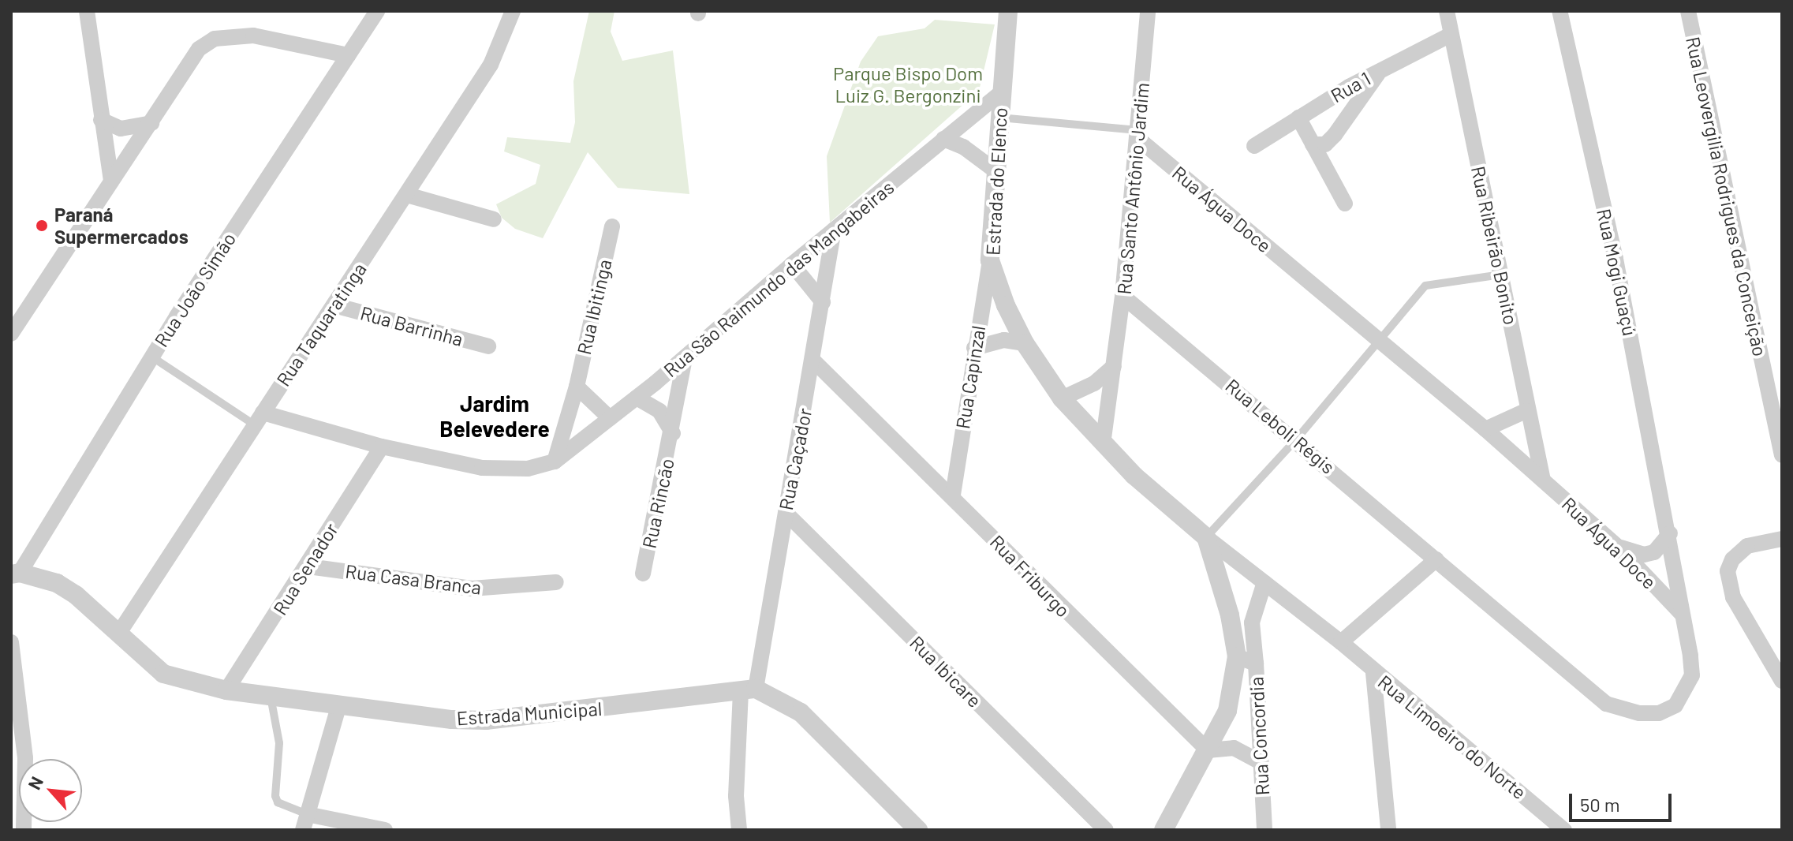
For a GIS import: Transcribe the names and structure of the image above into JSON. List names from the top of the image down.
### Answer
{
  "streets": {
    "street": [
      "Rua 1",
      "Estrada do Elenco",
      "Rua Santo Antônio Jardim",
      "Rua Leovergilia Rodrigues da Conceição",
      "Rua Água Doce",
      "Rua Ribeirão Bonito",
      "Rua Mogi Guaçú",
      "Rua São Raimundo das Mangabeiras",
      "Rua João Simão",
      "Rua Ibitinga",
      "Rua Taquaratinga",
      "Rua Barrinha",
      "Rua Capinzal",
      "Rua Leboli Régis",
      "Rua Caçador",
      "Rua Rincão",
      "Rua Senador",
      "Rua Friburgo",
      "Rua Casa Branca",
      "Rua Ibicare",
      "Estrada Municipal",
      "Rua Concordia",
      "Rua Limoeiro do Norte"
    ]
  },
  "crossings": [
    ["Rua 1", "Rua Ribeirão Bonito"],
    ["Estrada do Elenco", "Rua Santo Antônio Jardim"],
    ["Estrada do Elenco", "Rua São Raimundo das Mangabeiras"],
    ["Estrada do Elenco", "Rua Capinzal"],
    ["Estrada do Elenco", "Rua Limoeiro do Norte"],
    ["Rua Santo Antônio Jardim", "Rua Água Doce"],
    ["Rua Santo Antônio Jardim", "Rua Leboli Régis"],
    ["Rua Água Doce", "Rua Ribeirão Bonito"],
    ["Rua Água Doce", "Rua Mogi Guaçú"],
    ["Rua São Raimundo das Mangabeiras", "Rua Ibitinga"],
    ["Rua São Raimundo das Mangabeiras", "Rua Caçador"],
    ["Rua São Raimundo das Mangabeiras", "Rua Rincão"],
    ["Rua João Simão", "Estrada Municipal"],
    ["Rua Taquaratinga", "Rua Barrinha"],
    ["Rua Taquaratinga", "Estrada Municipal"],
    ["Rua Capinzal", "Rua Friburgo"],
    ["Rua Caçador", "Rua Friburgo"],
    ["Rua Caçador", "Rua Ibicare"],
    ["Rua Caçador", "Estrada Municipal"],
    ["Rua Senador", "Rua Casa Branca"],
    ["Rua Senador", "Estrada Municipal"]
  ],
  "districts": ["Jardim Belevedere"],
  "parks": ["Parque Bispo Dom Luiz G. Bergonzini"],
  "places": ["Paraná Supermercados"],
  "scale_bar": "50 m",
  "north": "top left"
}
